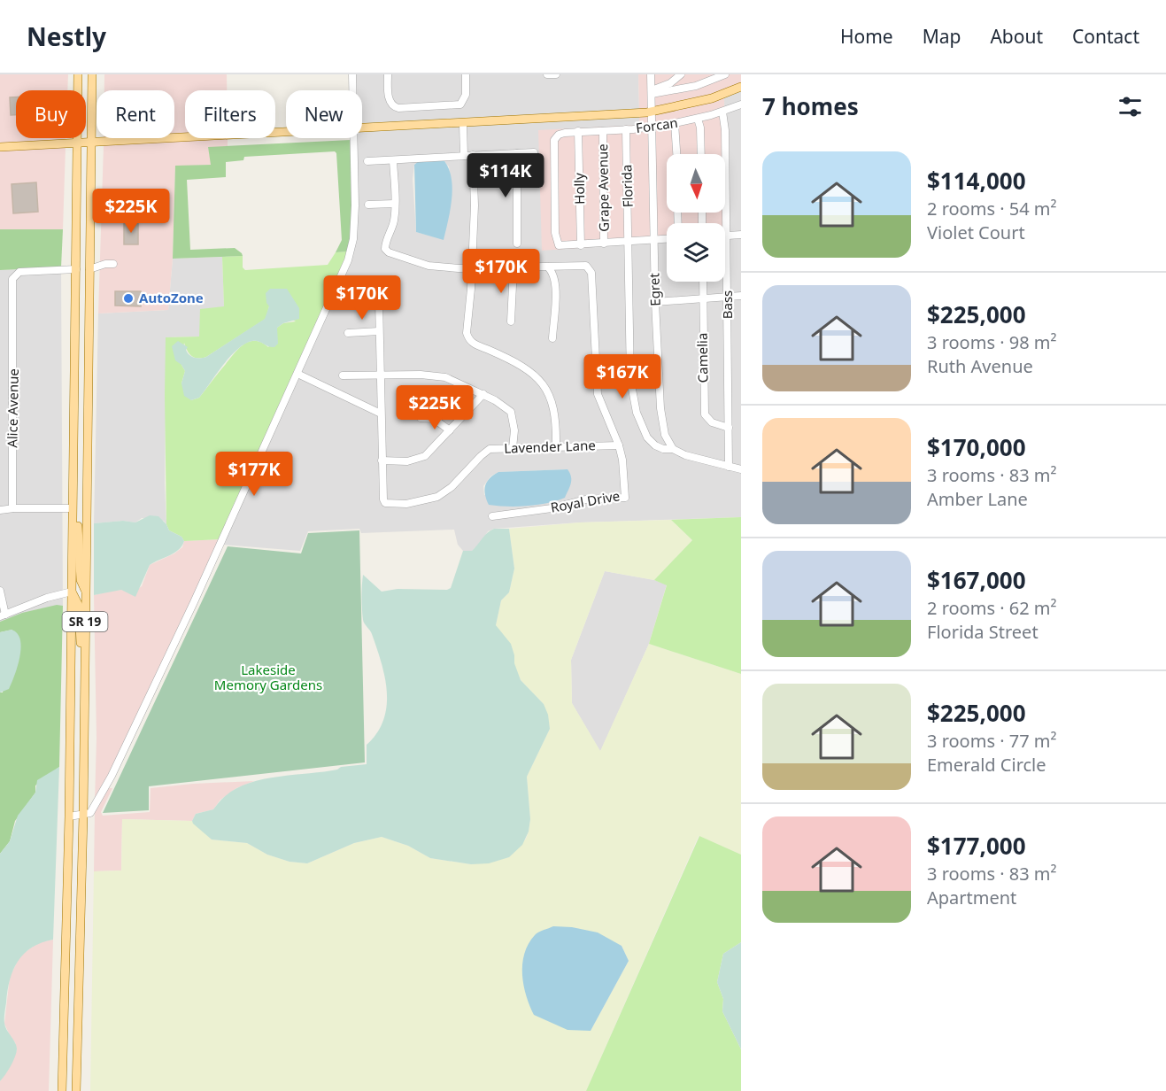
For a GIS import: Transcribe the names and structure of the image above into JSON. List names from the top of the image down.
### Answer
{
  "streets": {
    "main road": ["SR 19"],
    "street": [
      "Forcan",
      "Florida",
      "Grape Avenue",
      "Holly",
      "Egret",
      "Bass",
      "Camelia",
      "Alice Avenue",
      "Lavender Lane",
      "Royal Drive"
    ]
  },
  "crossings": [
    ["Forcan", "Florida"],
    ["Forcan", "Grape Avenue"],
    ["Forcan", "Holly"],
    ["Forcan", "Egret"],
    ["Forcan", "Bass"],
    ["Florida", "Egret"],
    ["Florida", "Bass"],
    ["Bass", "Camelia"],
    ["Alice Avenue", "SR 19"],
    ["Lavender Lane", "Royal Drive"]
  ],
  "parks": ["Lakeside Memory Gardens"],
  "places": ["AutoZone"],
  "north": "bottom",
  "page": {
    "header": "Nestly",
    "nav": [
      "Home",
      "Map",
      "About",
      "Contact"
    ],
    "heading": "7 homes",
    "chip": [
      "Buy",
      "Rent",
      "Filters",
      "New"
    ],
    "list": [
      {
        "name": "$114,000",
        "note": "2 rooms · 54 m² · Violet Court"
      },
      {
        "name": "$225,000",
        "note": "3 rooms · 98 m² · Ruth Avenue"
      },
      {
        "name": "$170,000",
        "note": "3 rooms · 83 m² · Amber Lane"
      },
      {
        "name": "$167,000",
        "note": "2 rooms · 62 m² · Florida Street"
      },
      {
        "name": "$225,000",
        "note": "3 rooms · 77 m² · Emerald Circle"
      },
      {
        "name": "$177,000",
        "note": "3 rooms · 83 m² · Apartment"
      }
    ],
    "price": [
      "$114K",
      "$225K",
      "$170K",
      "$170K",
      "$167K",
      "$225K",
      "$177K"
    ]
  }
}
